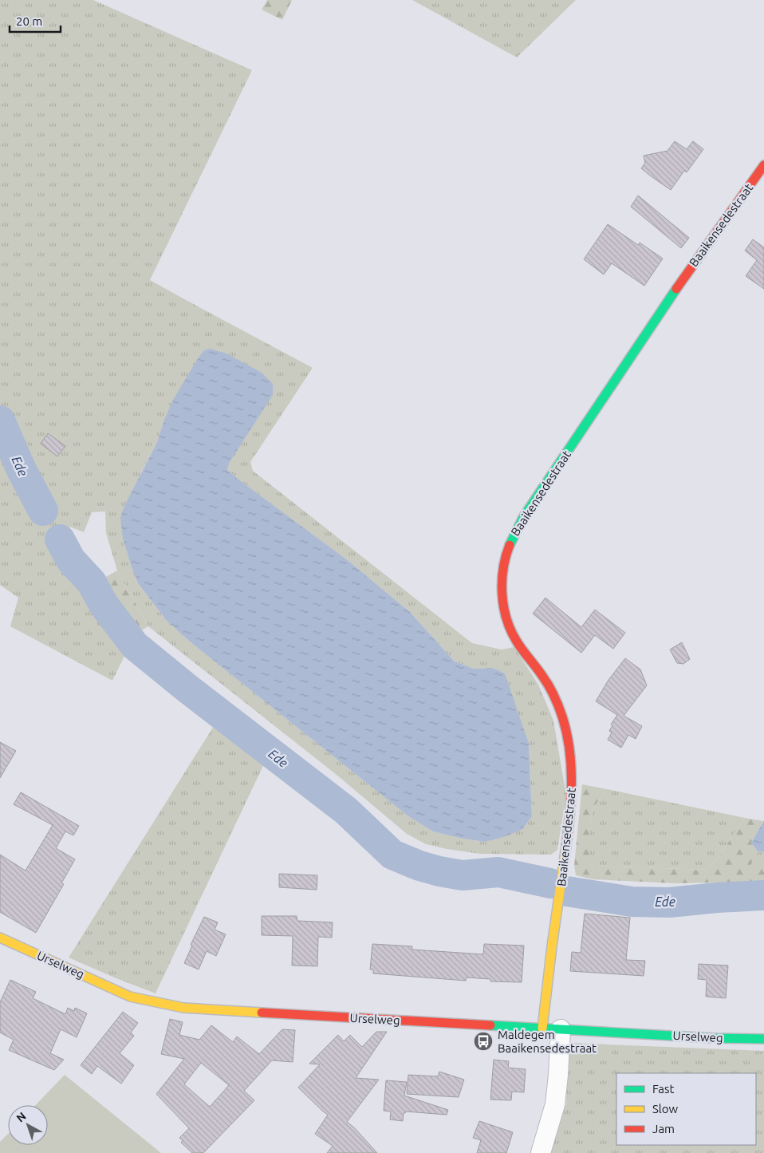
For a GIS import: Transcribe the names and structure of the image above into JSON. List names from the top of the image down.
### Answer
{
  "streets": {
    "street": ["Baaikensedestraat", "Urselweg"]
  },
  "crossings": [
    ["Baaikensedestraat", "Urselweg"]
  ],
  "water": ["Ede"],
  "places": {
    "bus stop": ["Maldegem Baaikensedestraat"]
  },
  "legend": ["Fast", "Slow", "Jam"],
  "scale_bar": "20 m",
  "north": "top left"
}
